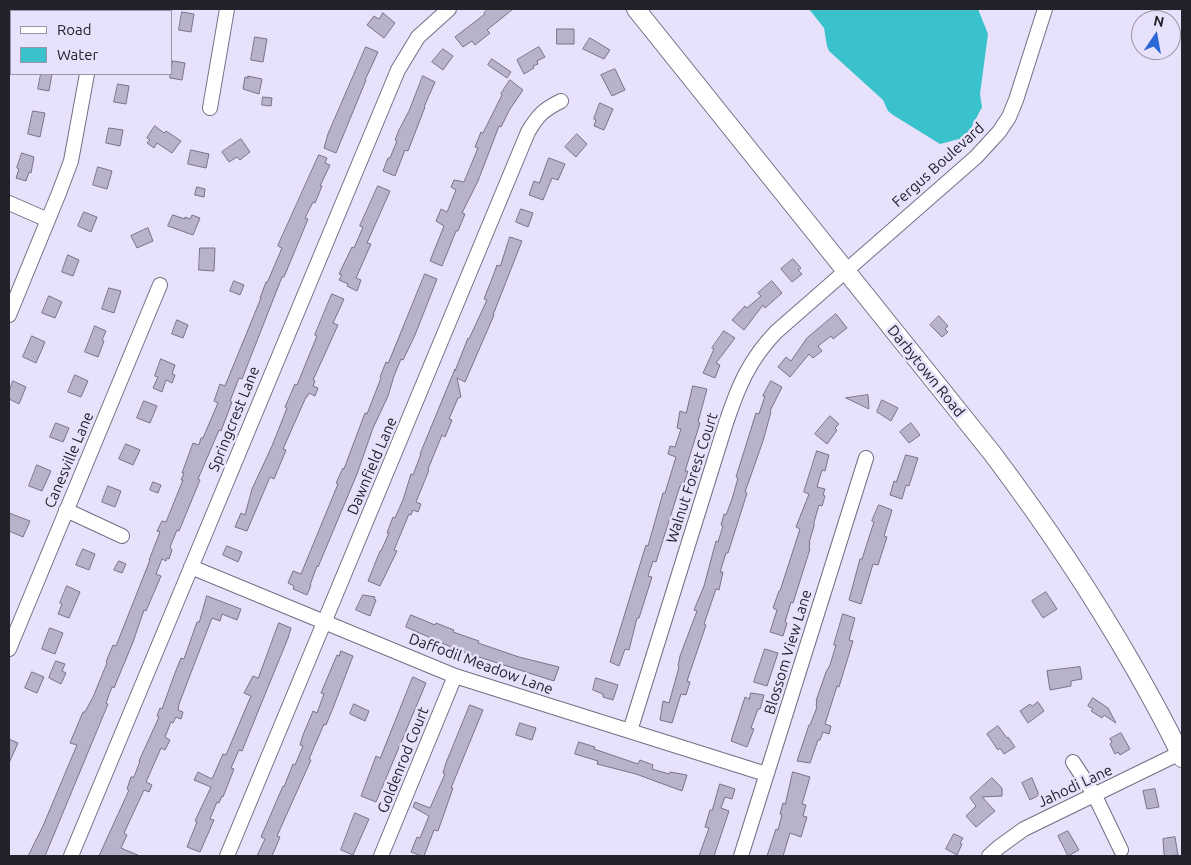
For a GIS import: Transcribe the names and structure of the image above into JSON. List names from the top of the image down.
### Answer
{
  "streets": {
    "main road": ["Darbytown Road"],
    "street": [
      "Fergus Boulevard",
      "Springcrest Lane",
      "Canesville Lane",
      "Dawnfield Lane",
      "Walnut Forest Court",
      "Blossom View Lane",
      "Daffodil Meadow Lane",
      "Goldenrod Court",
      "Jahodi Lane"
    ]
  },
  "crossings": [
    ["Fergus Boulevard", "Darbytown Road"],
    ["Fergus Boulevard", "Walnut Forest Court"],
    ["Darbytown Road", "Walnut Forest Court"],
    ["Darbytown Road", "Jahodi Lane"],
    ["Springcrest Lane", "Daffodil Meadow Lane"],
    ["Dawnfield Lane", "Daffodil Meadow Lane"],
    ["Walnut Forest Court", "Daffodil Meadow Lane"],
    ["Blossom View Lane", "Daffodil Meadow Lane"],
    ["Daffodil Meadow Lane", "Goldenrod Court"]
  ],
  "legend": ["Road", "Water"],
  "north": "top"
}
